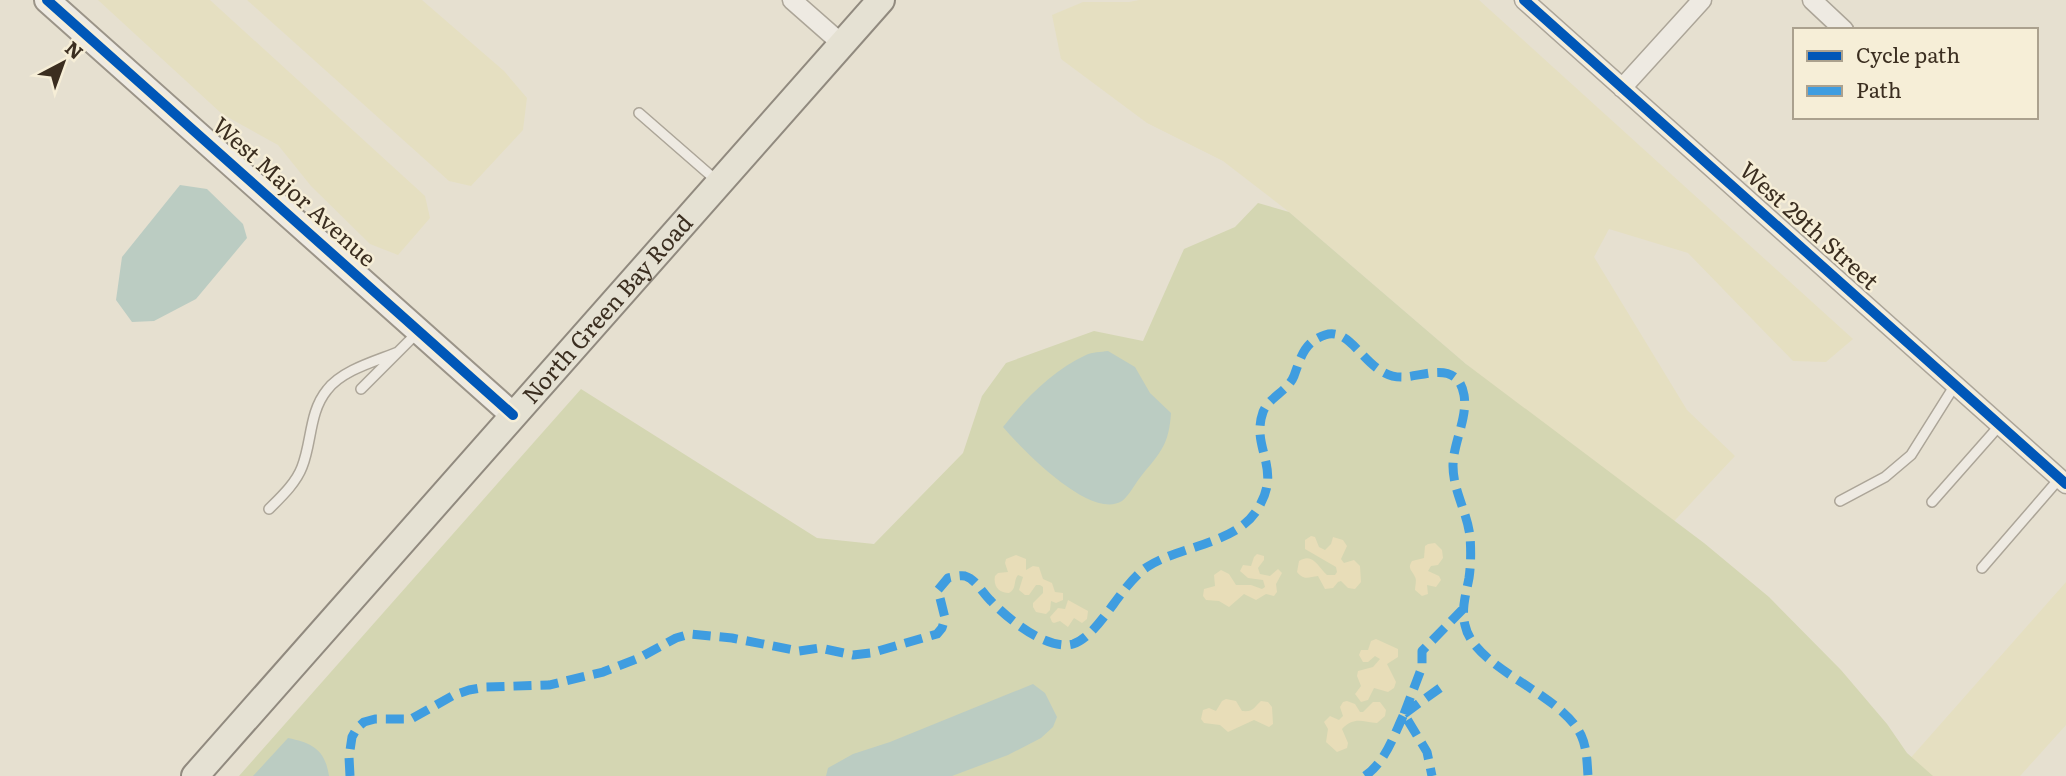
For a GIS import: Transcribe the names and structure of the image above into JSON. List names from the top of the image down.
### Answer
{
  "streets": {
    "main road": ["North Green Bay Road"],
    "street": ["West Major Avenue", "West 29th Street"]
  },
  "crossings": [
    ["West Major Avenue", "North Green Bay Road"]
  ],
  "legend": ["Cycle path", "Path"],
  "north": "top right"
}
